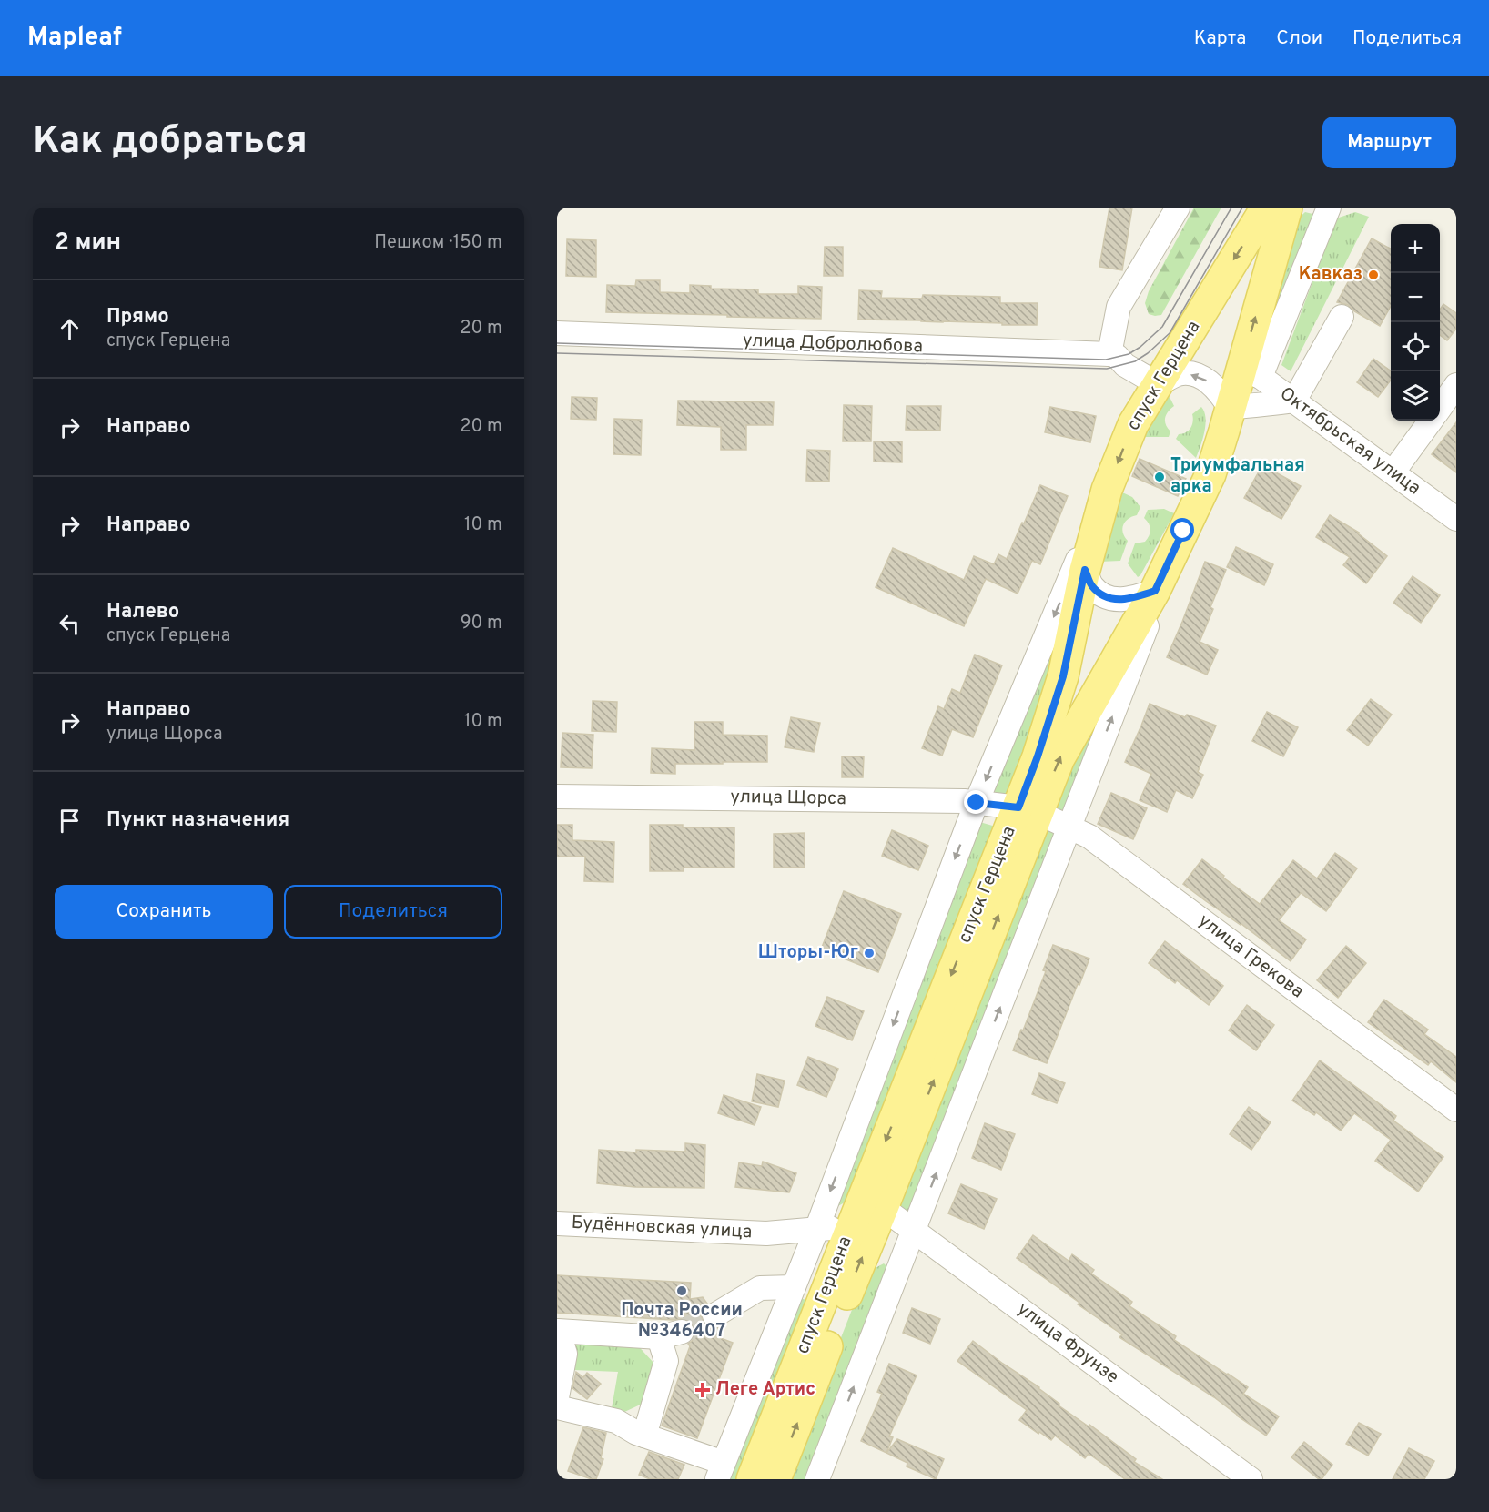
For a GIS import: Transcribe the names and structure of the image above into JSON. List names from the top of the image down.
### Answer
{
  "streets": {
    "main road": ["спуск Герцена"],
    "street": [
      "улица Добролюбова",
      "Октябрьская улица",
      "улица Щорса",
      "улица Грекова",
      "Будённовская улица",
      "улица Фрунзе"
    ]
  },
  "crossings": [
    ["спуск Герцена", "Октябрьская улица"],
    ["спуск Герцена", "улица Щорса"],
    ["спуск Герцена", "улица Грекова"],
    ["спуск Герцена", "Будённовская улица"],
    ["спуск Герцена", "улица Фрунзе"],
    ["улица Щорса", "улица Грекова"]
  ],
  "places": {
    "other": [
      "Кавказ",
      "Триумфальная арка",
      "Шторы-Юг",
      "Почта России №346407"
    ],
    "health": ["Леге Артис"]
  },
  "page": {
    "header": "Mapleaf",
    "nav": ["Карта", "Слои", "Поделиться"],
    "buttons": [
      "Маршрут",
      ["Сохранить", "Поделиться"]
    ],
    "title": "Как добраться",
    "heading": ["2 мин", "Пешком · 150 m"],
    "map_buttons": ["+", "−"],
    "list": [
      ["Прямо", "спуск Герцена", "20 m"],
      ["Направо", "20 m"],
      ["Направо", "10 m"],
      ["Налево", "спуск Герцена", "90 m"],
      ["Направо", "улица Щорса", "10 m"],
      "Пункт назначения"
    ]
  }
}
